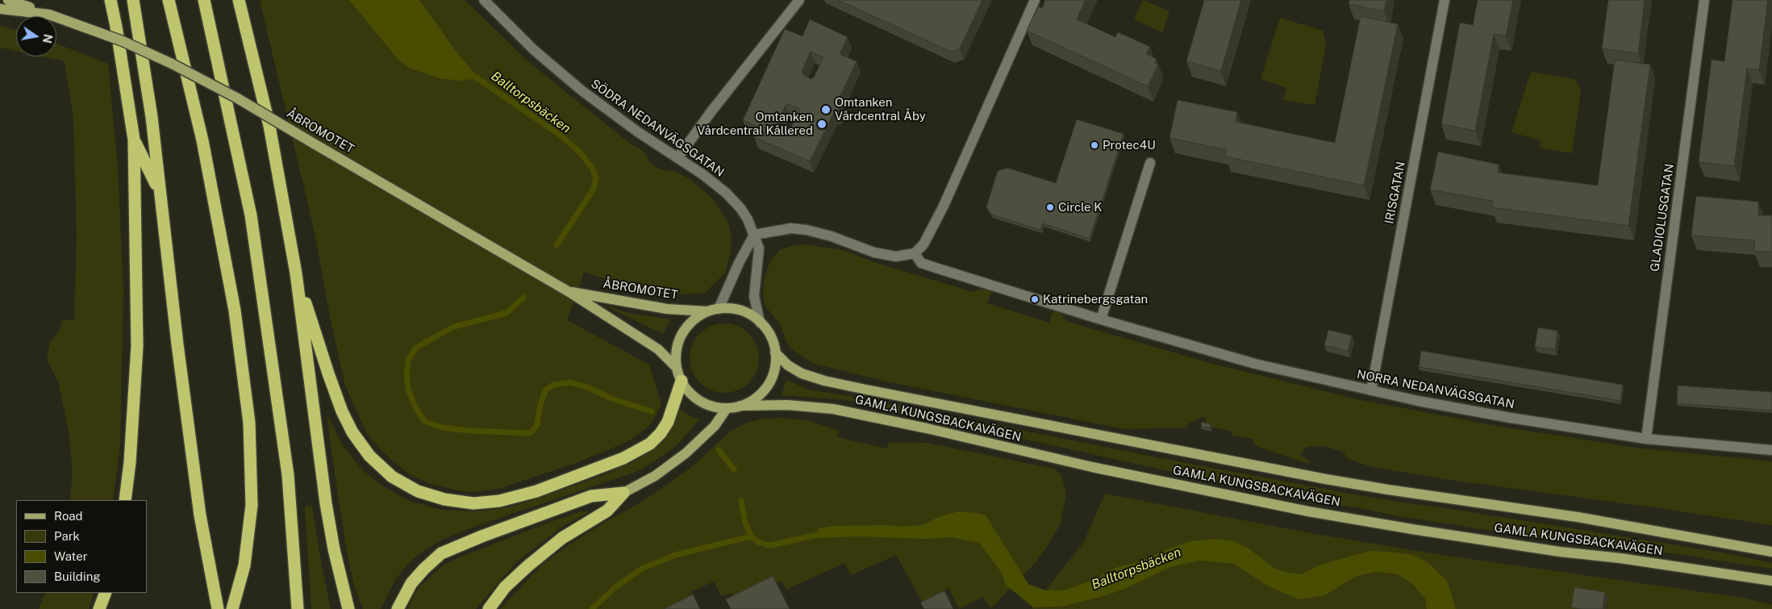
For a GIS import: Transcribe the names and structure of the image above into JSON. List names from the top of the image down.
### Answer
{
  "streets": {
    "main road": ["ÅBROMOTET", "GAMLA KUNGSBACKAVÄGEN"],
    "street": [
      "SÖDRA NEDANVÄGSGATAN",
      "IRISGATAN",
      "GLADIOLUSGATAN",
      "NORRA NEDANVÄGSGATAN"
    ]
  },
  "crossings": [
    ["SÖDRA NEDANVÄGSGATAN", "ÅBROMOTET"],
    ["SÖDRA NEDANVÄGSGATAN", "GAMLA KUNGSBACKAVÄGEN"],
    ["ÅBROMOTET", "GAMLA KUNGSBACKAVÄGEN"],
    ["IRISGATAN", "NORRA NEDANVÄGSGATAN"],
    ["GLADIOLUSGATAN", "NORRA NEDANVÄGSGATAN"]
  ],
  "water": ["Balltorpsbäcken"],
  "places": [
    "Omtanken Vårdcentral Åby",
    "Omtanken Vårdcentral Kållered",
    "Protec4U",
    "Circle K",
    "Katrinebergsgatan"
  ],
  "legend": [
    "Road",
    "Park",
    "Water",
    "Building"
  ],
  "north": "right"
}
